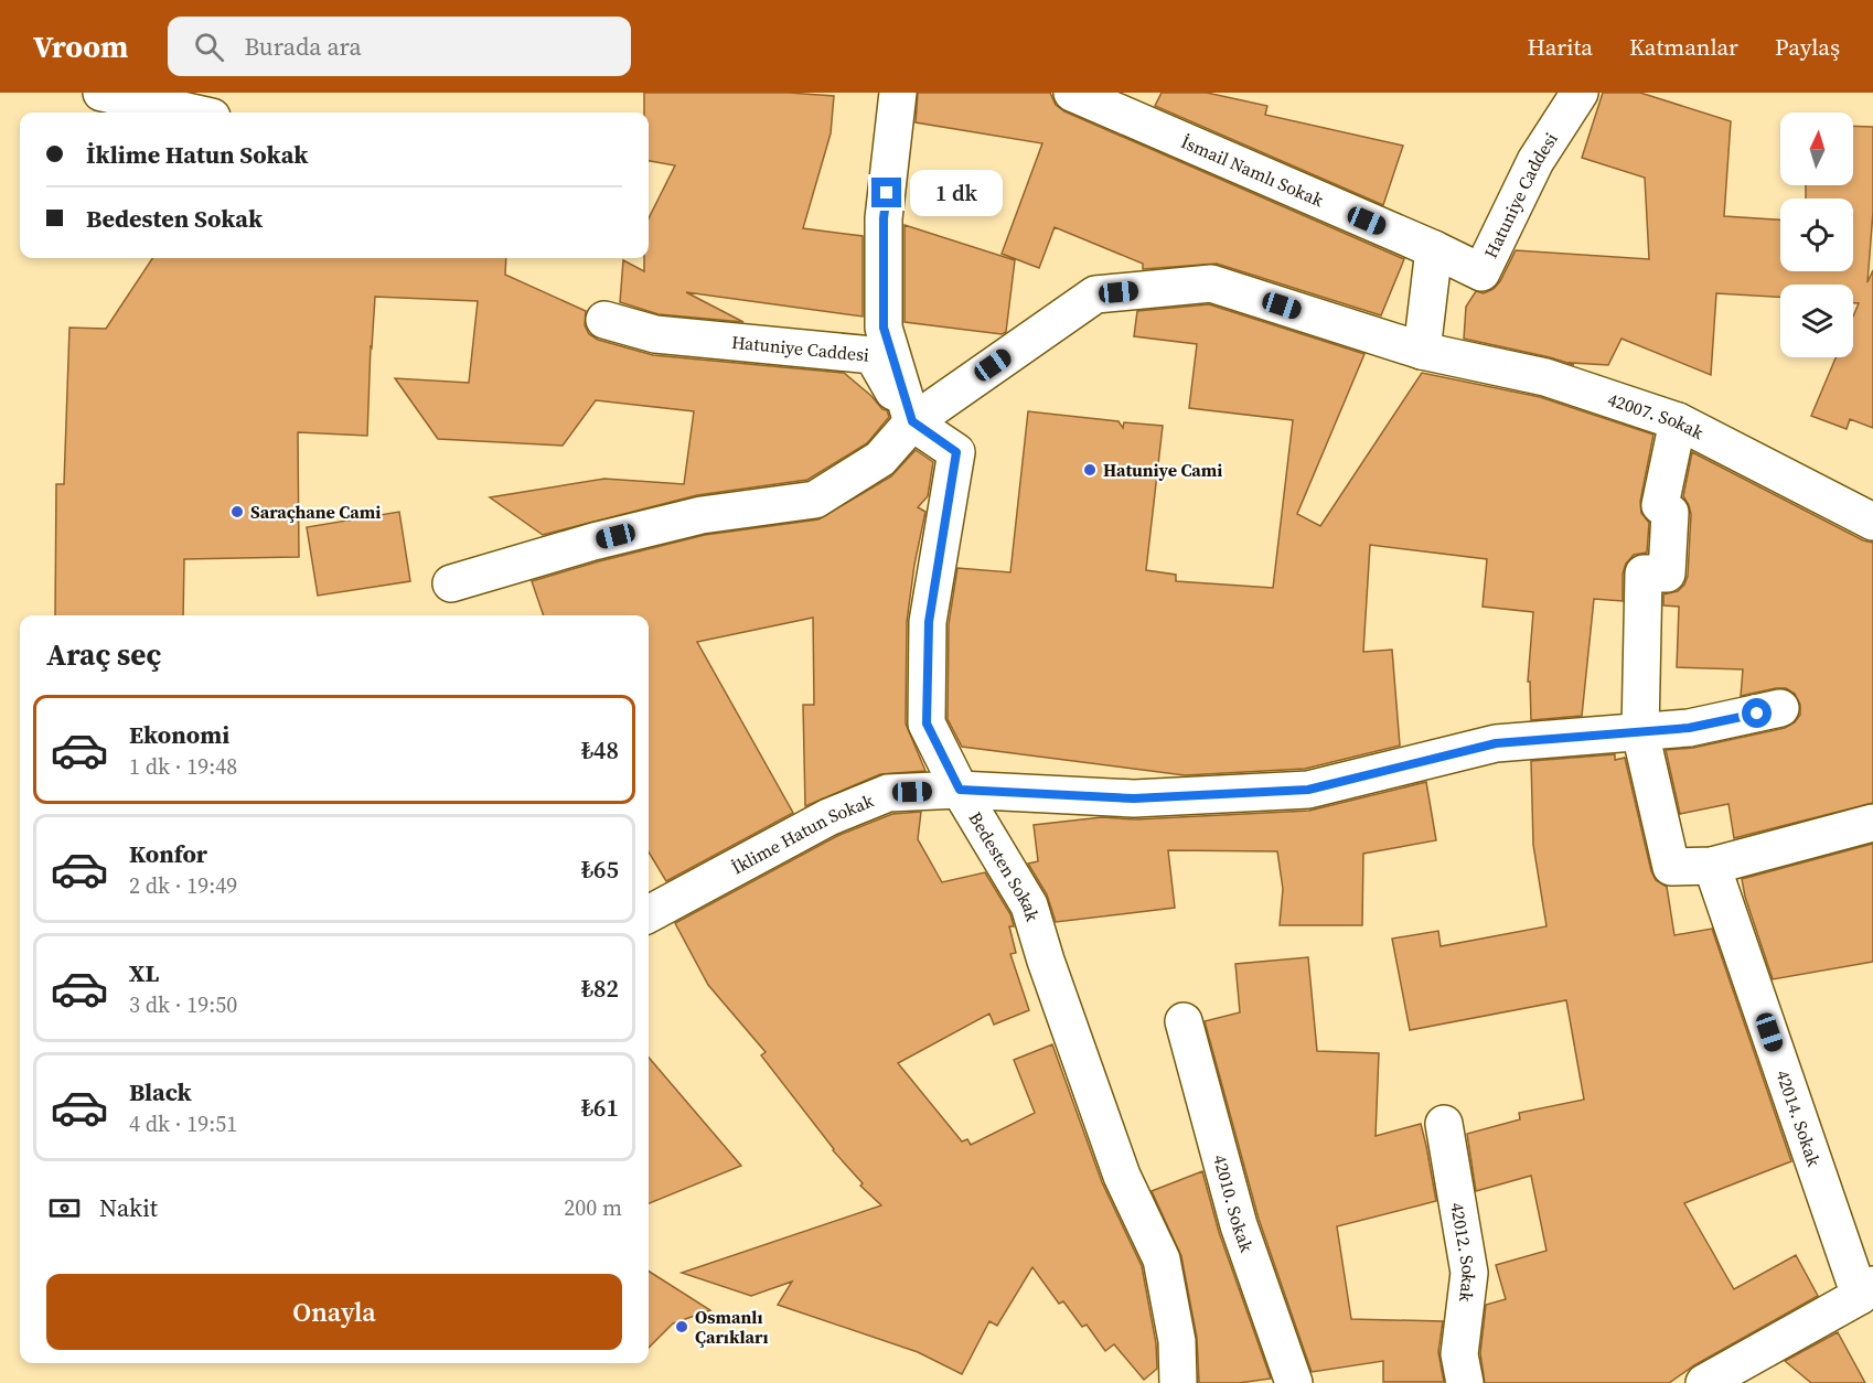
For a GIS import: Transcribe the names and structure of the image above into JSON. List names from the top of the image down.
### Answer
{
  "streets": {
    "street": [
      "İsmail Namlı Sokak",
      "Hatuniye Caddesi",
      "42007. Sokak",
      "İklime Hatun Sokak",
      "Bedesten Sokak",
      "42014. Sokak",
      "42010. Sokak",
      "42012. Sokak"
    ]
  },
  "crossings": [
    ["İsmail Namlı Sokak", "Hatuniye Caddesi"],
    ["Hatuniye Caddesi", "Bedesten Sokak"],
    ["İklime Hatun Sokak", "Bedesten Sokak"]
  ],
  "places": ["Hatuniye Cami", "Saraçhane Cami", "Osmanlı Çarıkları"],
  "north": "top",
  "page": {
    "header": "Vroom",
    "search": "Burada ara",
    "nav": ["Harita", "Katmanlar", "Paylaş"],
    "banner": ["İklime Hatun Sokak", "Bedesten Sokak"],
    "bubble": "1 dk",
    "heading": "Araç seç",
    "list": [
      {
        "name": "Ekonomi",
        "note": "1 dk · 19:48",
        "value": "₺48"
      },
      {
        "name": "Konfor",
        "note": "2 dk · 19:49",
        "value": "₺65"
      },
      {
        "name": "XL",
        "note": "3 dk · 19:50",
        "value": "₺82"
      },
      {
        "name": "Black",
        "note": "4 dk · 19:51",
        "value": "₺61"
      }
    ],
    "pay": ["Nakit", "200 m"],
    "buttons": "Onayla"
  }
}
